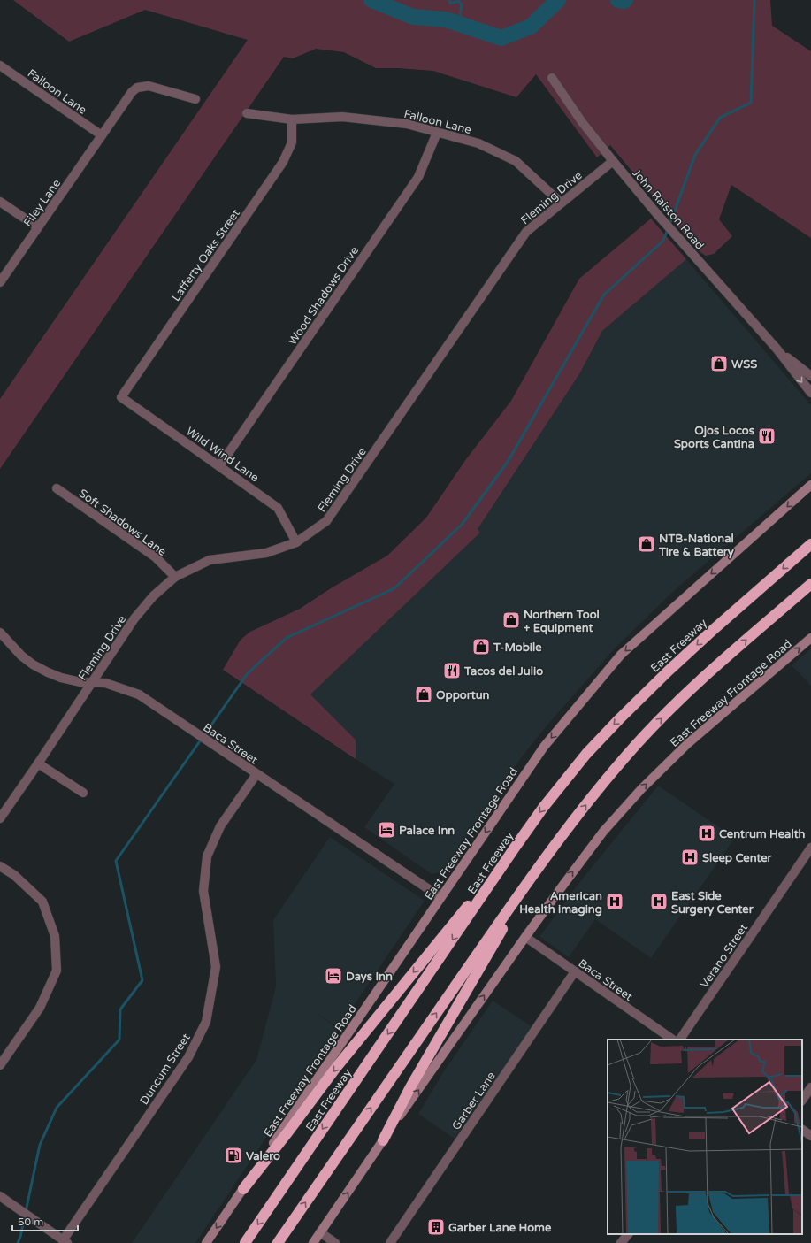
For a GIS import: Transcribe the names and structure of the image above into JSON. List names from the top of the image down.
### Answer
{
  "streets": {
    "highway": ["East Freeway"],
    "main road": ["East Freeway Frontage Road"],
    "street": [
      "Falloon Lane",
      "Fleming Drive",
      "Filey Lane",
      "John Ralston Road",
      "Lafferty Oaks Street",
      "Wood Shadows Drive",
      "Wild Wind Lane",
      "Soft Shadows Lane",
      "Baca Street",
      "Verano Street",
      "Duncum Street",
      "Garber Lane"
    ]
  },
  "crossings": [
    ["Falloon Lane", "Fleming Drive"],
    ["Falloon Lane", "Filey Lane"],
    ["Falloon Lane", "Lafferty Oaks Street"],
    ["Falloon Lane", "Wood Shadows Drive"],
    ["Fleming Drive", "John Ralston Road"],
    ["Fleming Drive", "Wild Wind Lane"],
    ["Fleming Drive", "Soft Shadows Lane"],
    ["Fleming Drive", "Baca Street"],
    ["Lafferty Oaks Street", "Wild Wind Lane"],
    ["Wood Shadows Drive", "Wild Wind Lane"],
    ["East Freeway Frontage Road", "Baca Street"],
    ["Baca Street", "Duncum Street"],
    ["Baca Street", "Garber Lane"]
  ],
  "places": {
    "shop": [
      "WSS",
      "NTB-National Tire & Battery",
      "Northern Tool + Equipment",
      "T-Mobile",
      "Opportun"
    ],
    "restaurant": ["Ojos Locos Sports Cantina", "Tacos del Julio"],
    "hotel": ["Palace Inn", "Days Inn"],
    "hospital": [
      "Centrum Health",
      "Sleep Center",
      "American Health imaging",
      "East Side Surgery Center"
    ],
    "fuel station": ["Valero"],
    "building": ["Garber Lane Home"]
  },
  "scale_bar": "50 m"
}
